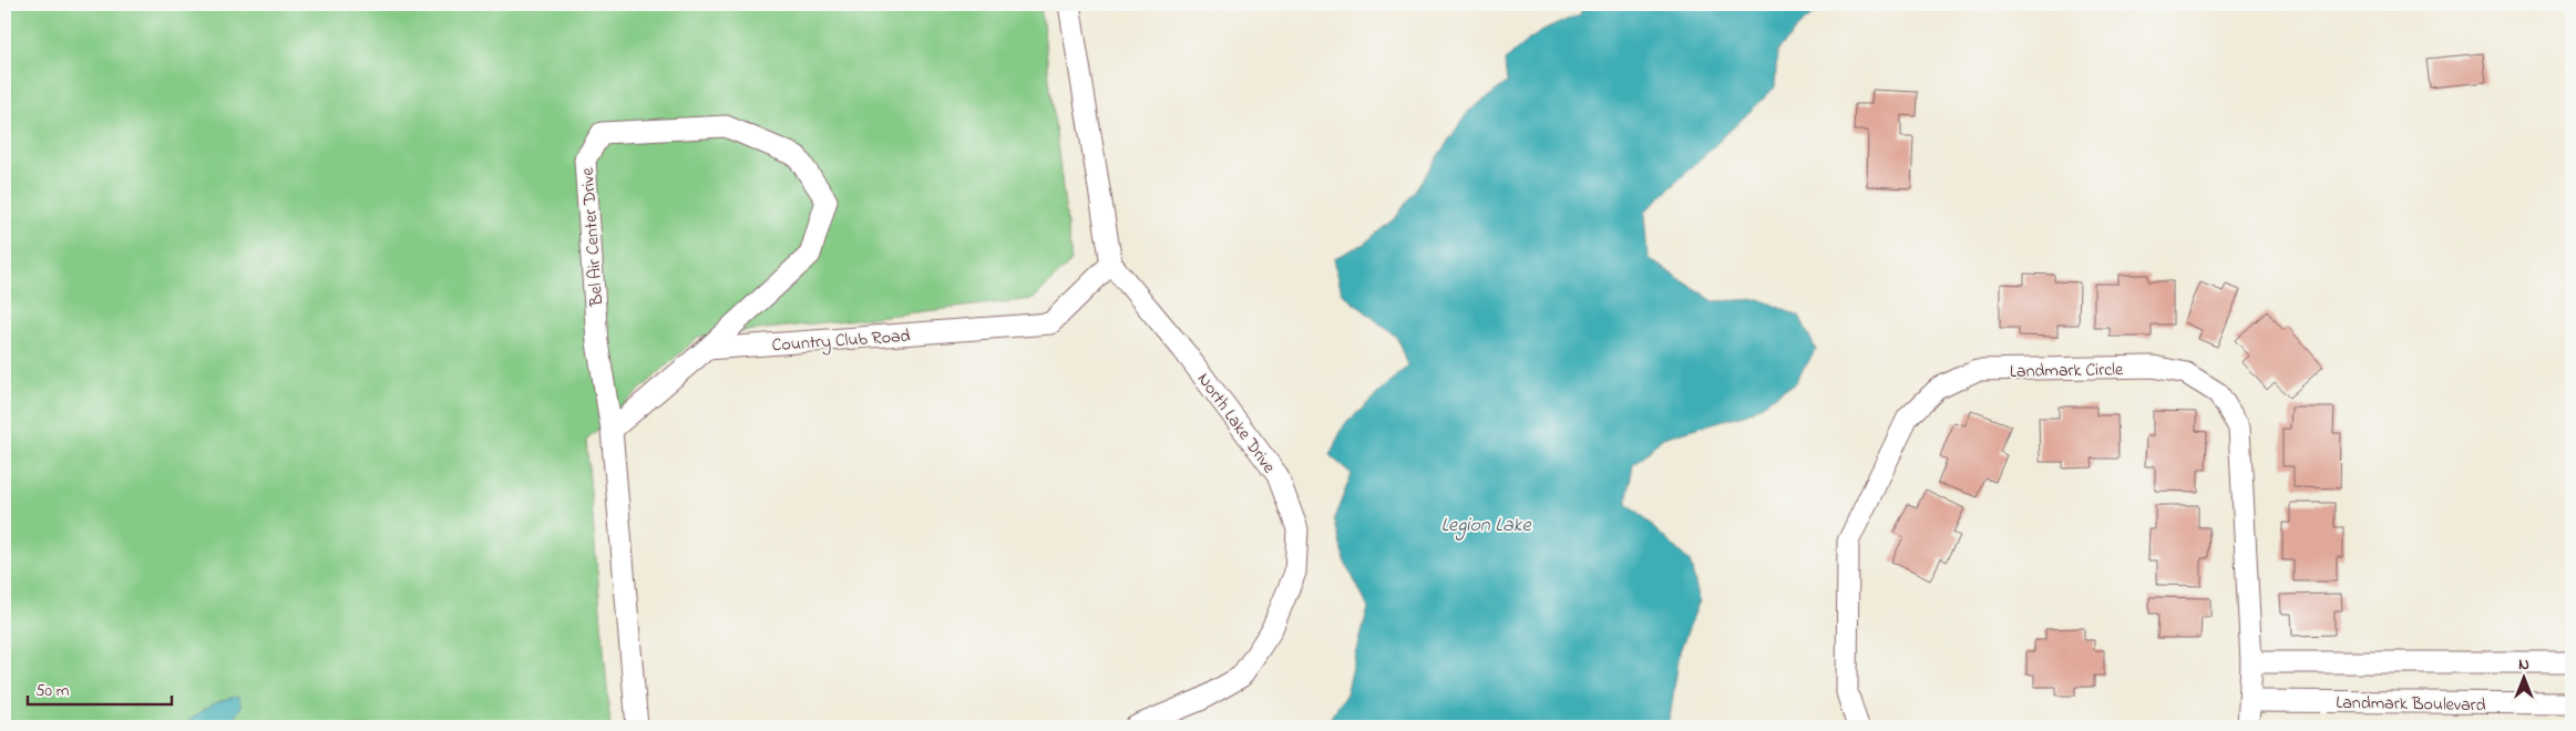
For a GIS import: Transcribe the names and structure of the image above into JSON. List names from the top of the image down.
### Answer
{
  "streets": {
    "street": [
      "Bel Air Center Drive",
      "Country Club Road",
      "Landmark Circle",
      "North Lake Drive",
      "Landmark Boulevard"
    ]
  },
  "crossings": [
    ["Bel Air Center Drive", "Country Club Road"],
    ["Country Club Road", "North Lake Drive"],
    ["Landmark Circle", "Landmark Boulevard"]
  ],
  "water": ["Legion Lake"],
  "scale_bar": "50 m",
  "north": "top"
}
